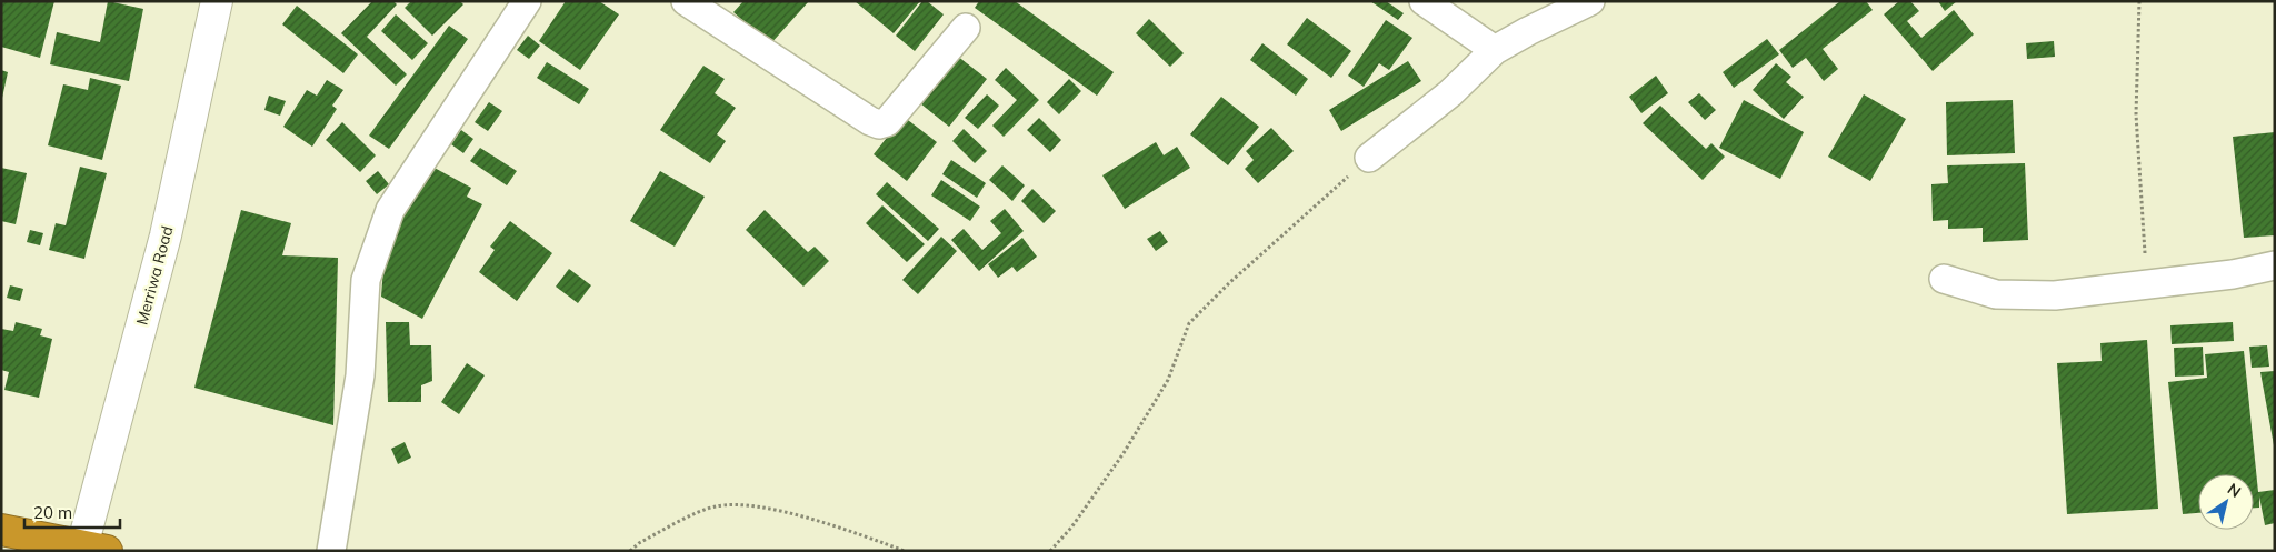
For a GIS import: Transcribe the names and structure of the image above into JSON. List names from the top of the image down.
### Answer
{
  "streets": {
    "street": ["Merriwa Road"]
  },
  "scale_bar": "20 m",
  "north": "top right"
}
